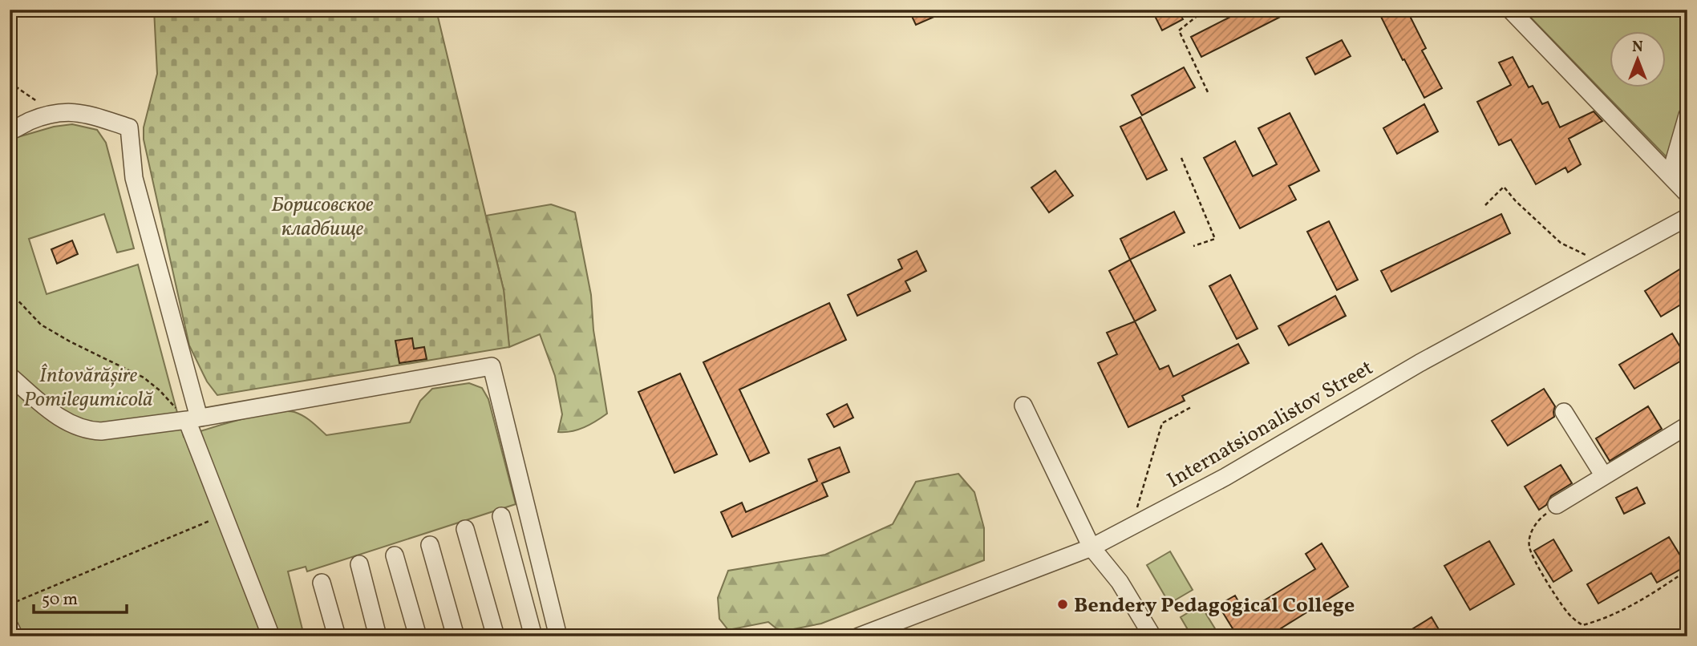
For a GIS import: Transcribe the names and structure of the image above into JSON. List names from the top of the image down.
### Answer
{
  "streets": {
    "street": ["Internatsionalistov Street"]
  },
  "parks": ["Борисовское кладбище", "Întovărășire Pomilegumicolă"],
  "places": ["Bendery Pedagogical College"],
  "scale_bar": "50 m",
  "north": "top"
}
